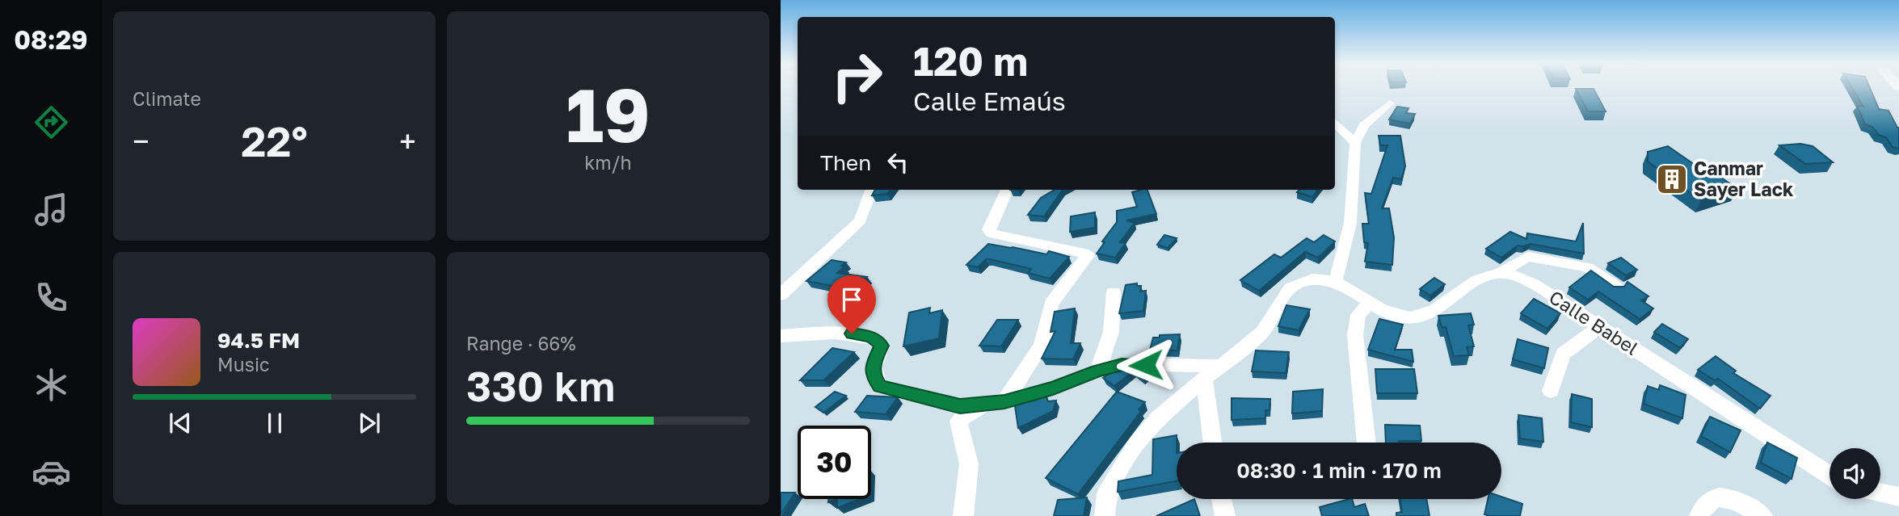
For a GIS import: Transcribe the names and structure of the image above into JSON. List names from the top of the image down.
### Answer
{
  "streets": {
    "street": ["Calle Babel"]
  },
  "places": {
    "building": ["Canmar Sayer Lack"]
  },
  "page": {
    "tabs": "08:29",
    "tile": [
      "Climate",
      ["19", "km/h"],
      ["Range · 66%", "330 km"]
    ],
    "turn": ["120 m", "Calle Emaús"],
    "heat": ["−", "22°", "+"],
    "then": "Then",
    "song": ["94.5 FM", "Music"],
    "limit": "30",
    "trip": "08:30 · 1 min · 170 m"
  }
}
